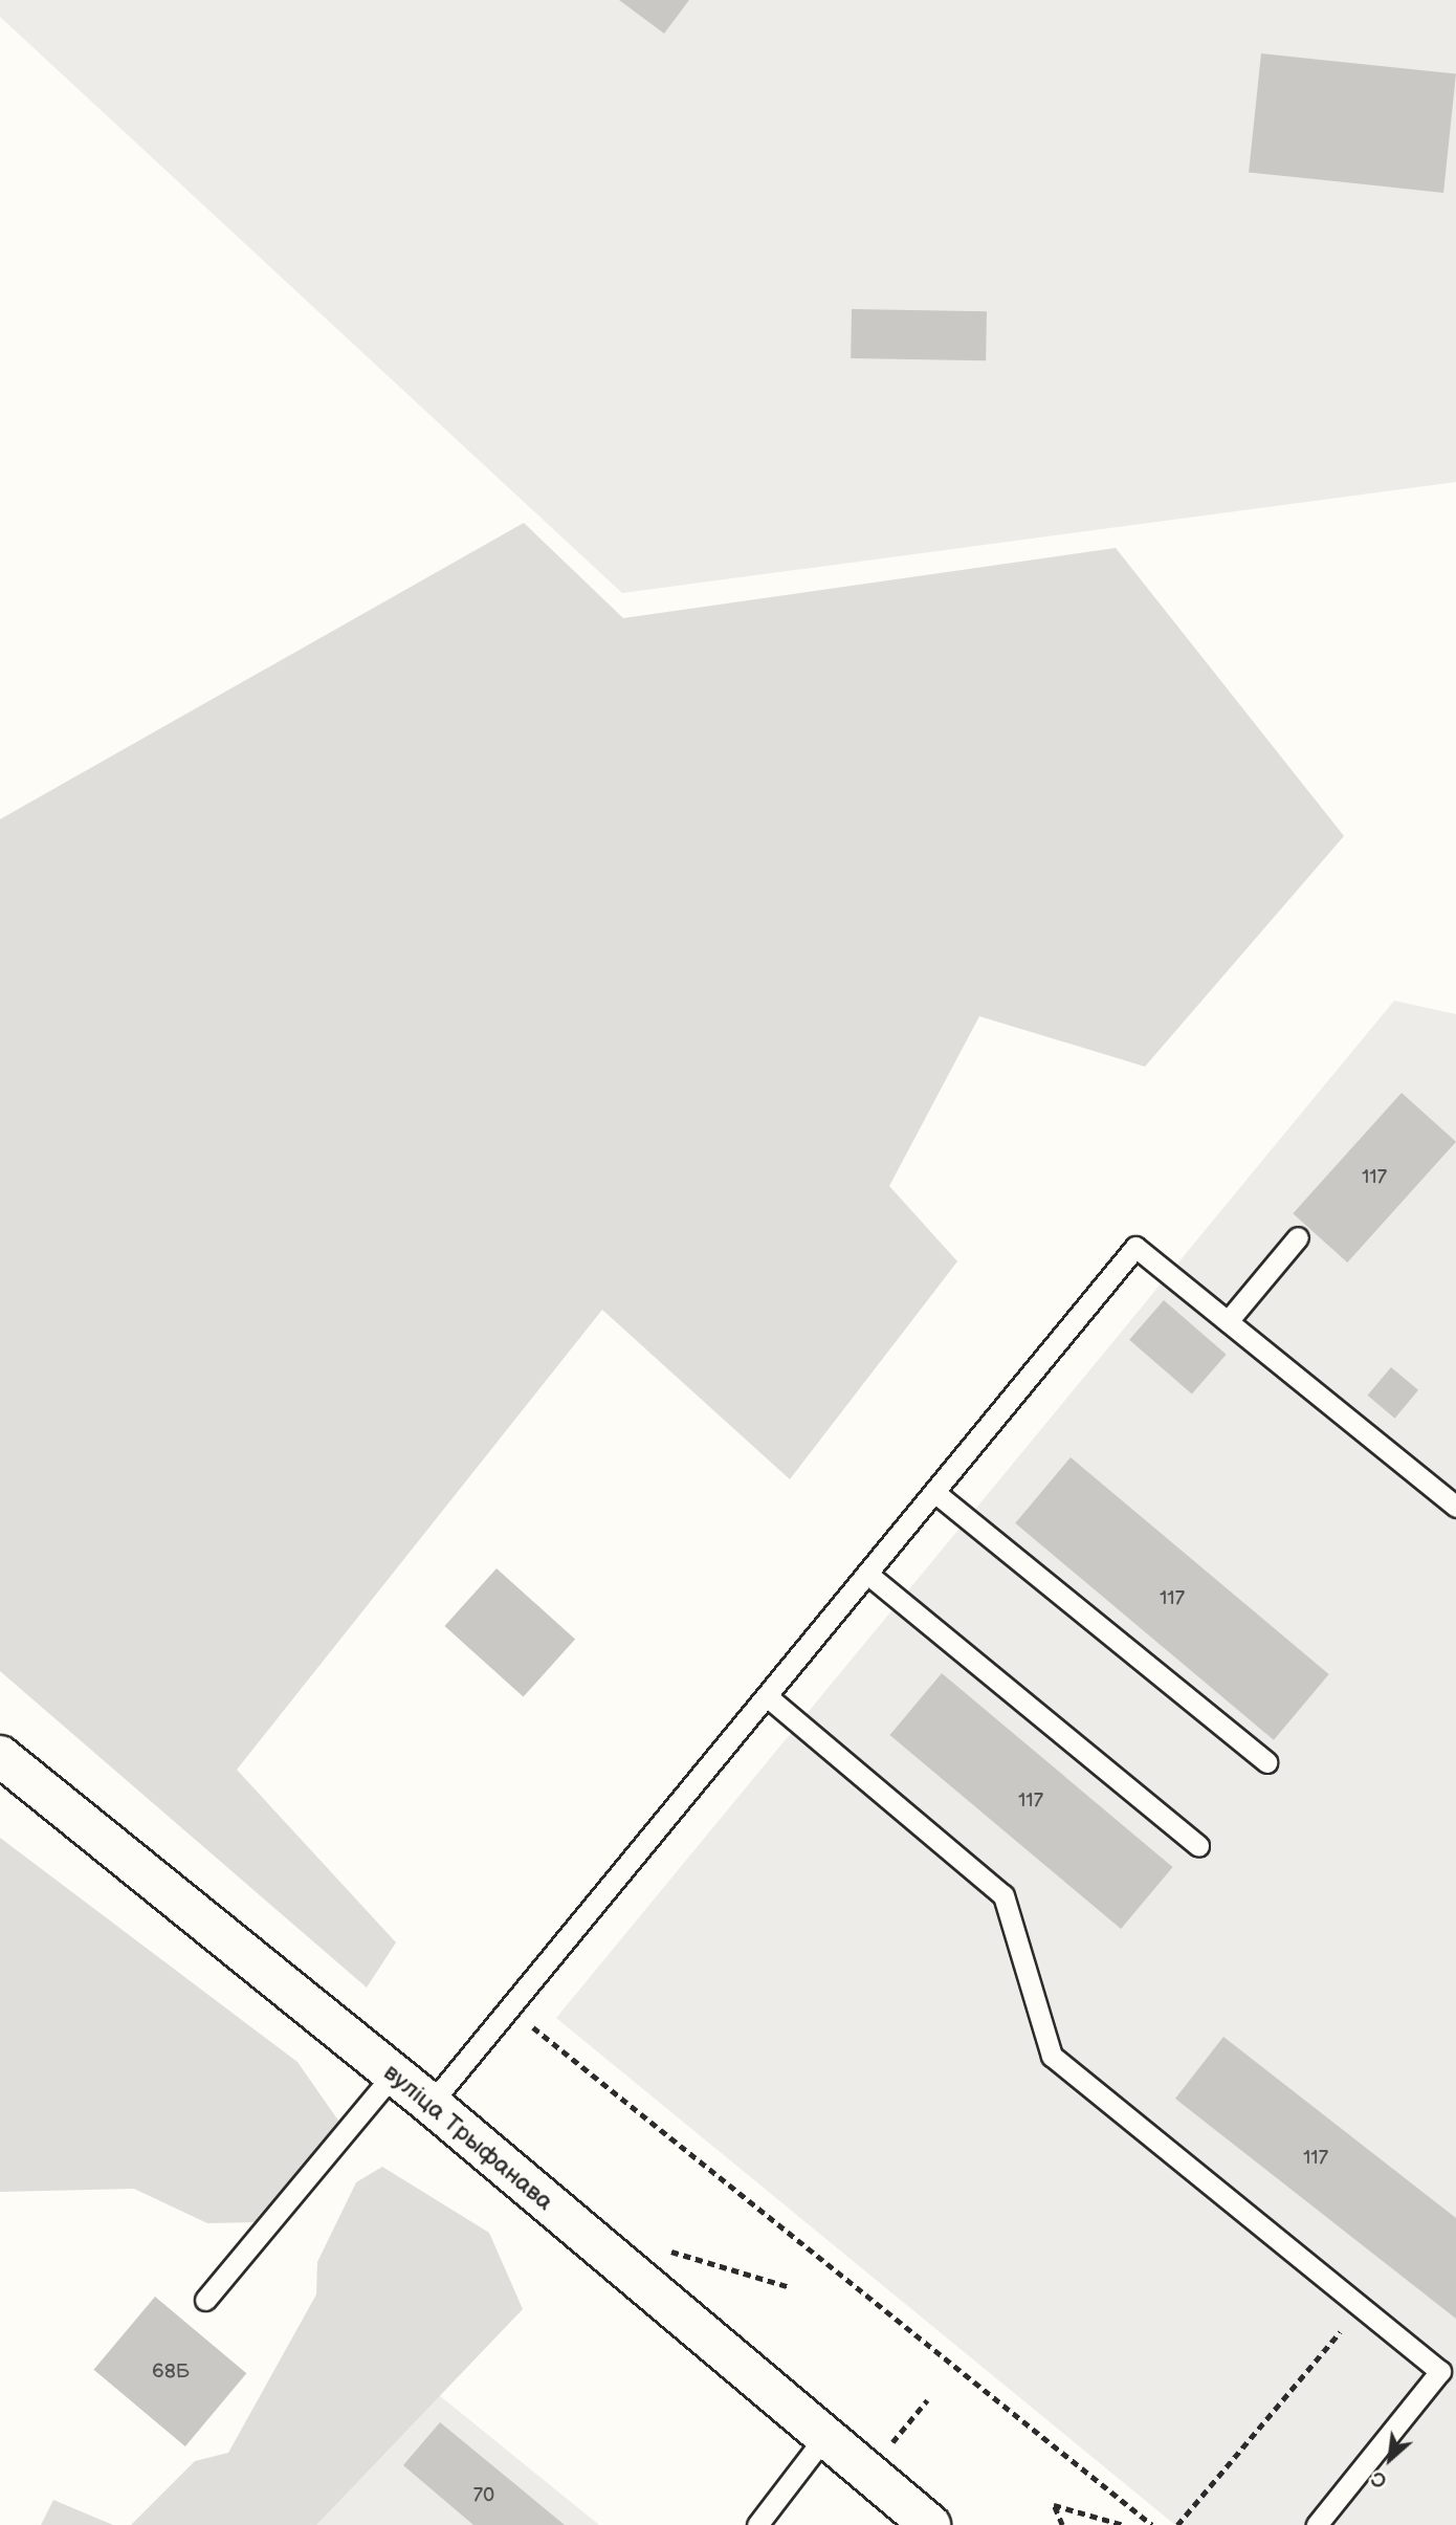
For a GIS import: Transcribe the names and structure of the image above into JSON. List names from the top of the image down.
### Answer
{
  "streets": {
    "street": ["вуліца Трыфанава"]
  },
  "house_numbers": [
    "117",
    "117",
    "117",
    "117",
    "68Б",
    "70"
  ],
  "north": "bottom left"
}
